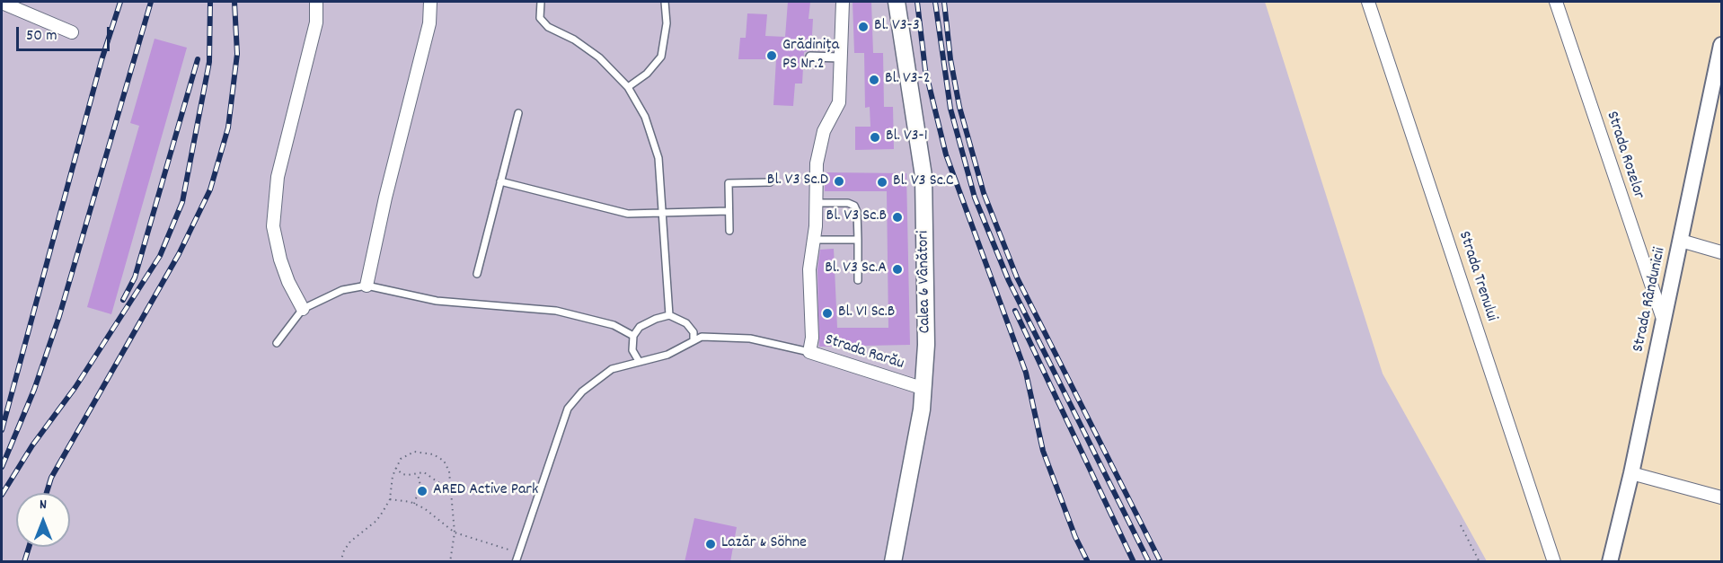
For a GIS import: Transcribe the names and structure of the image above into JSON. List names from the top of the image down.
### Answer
{
  "streets": {
    "main road": ["Calea 6 Vânători"],
    "street": [
      "Strada Rozelor",
      "Strada Trenului",
      "Strada Rândunicii",
      "Strada Rarău"
    ]
  },
  "crossings": [
    ["Strada Rozelor", "Strada Rândunicii"],
    ["Calea 6 Vânători", "Strada Rarău"]
  ],
  "places": [
    "Bl. V3-3",
    "Grădinița PS Nr.2",
    "Bl. V3-2",
    "Bl. V3-1",
    "Bl. V3 Sc.D",
    "Bl. V3 Sc.C",
    "Bl. V3 Sc.B",
    "Bl. V3 Sc.A",
    "Bl. V1 Sc.B",
    "ARED Active Park",
    "Lazăr & Söhne"
  ],
  "scale_bar": "50 m",
  "north": "top"
}
